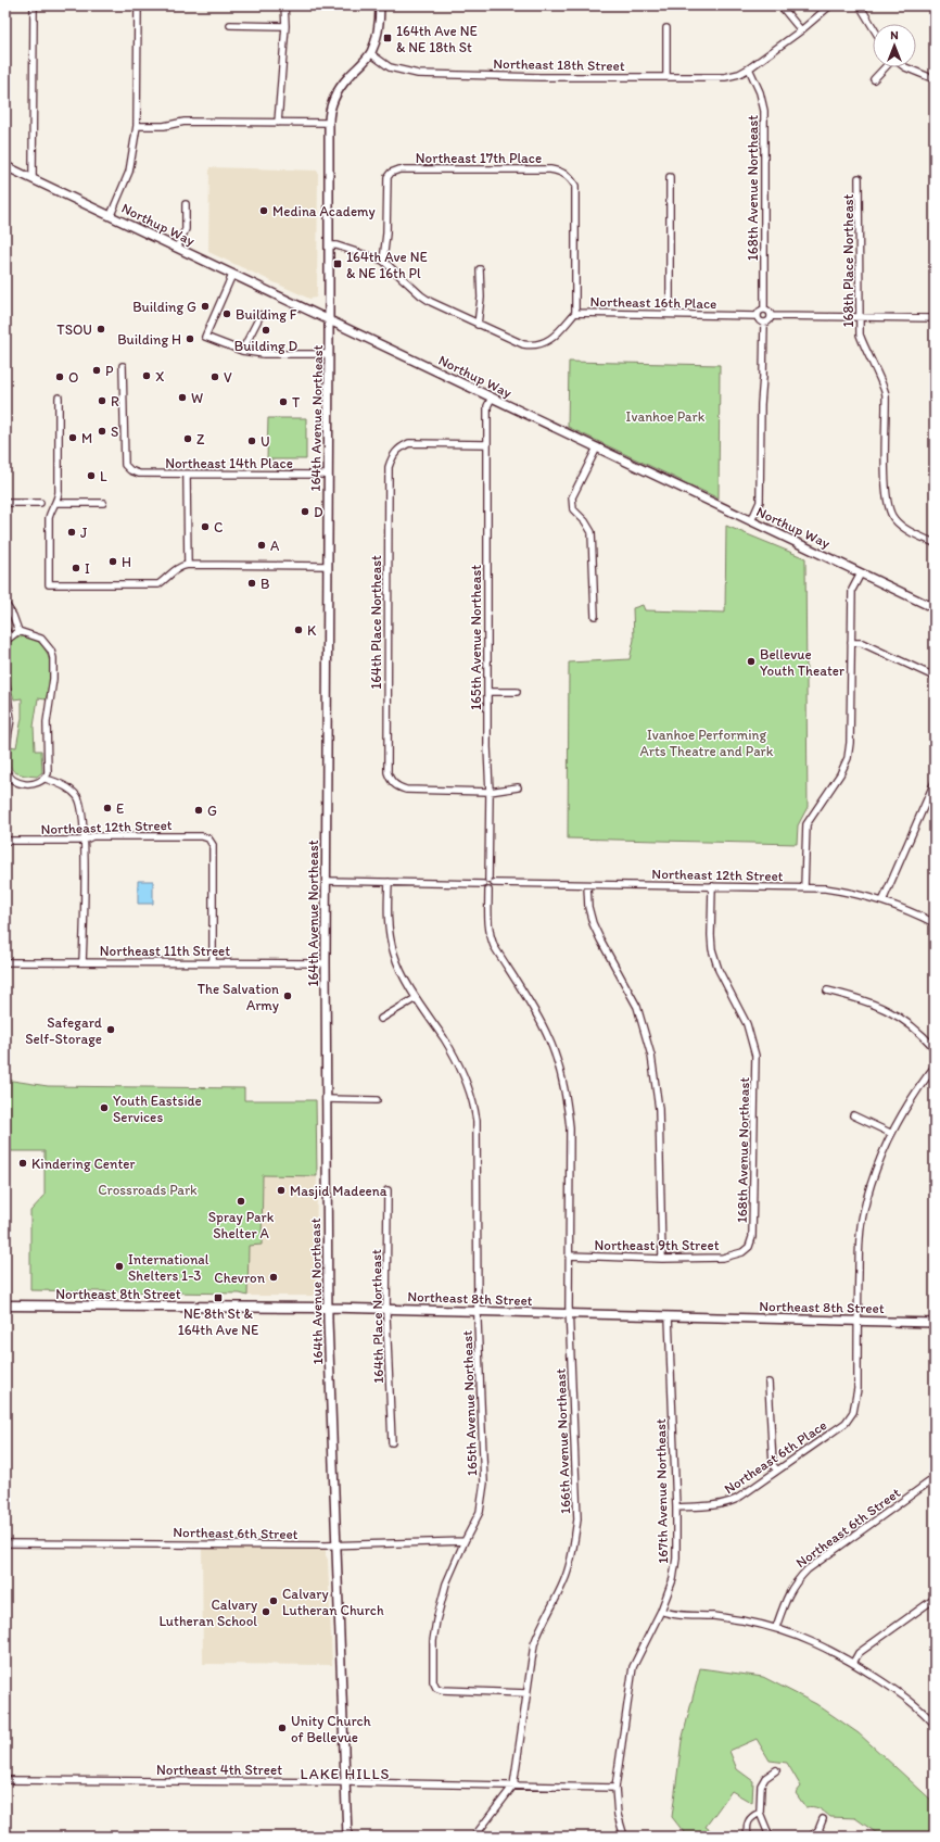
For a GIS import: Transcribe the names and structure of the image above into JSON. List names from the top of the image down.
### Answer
{
  "streets": {
    "main road": ["Northeast 8th Street"],
    "street": [
      "Northeast 18th Street",
      "Northeast 17th Place",
      "168th Avenue Northeast",
      "Northup Way",
      "168th Place Northeast",
      "Northeast 16th Place",
      "164th Avenue Northeast",
      "Northeast 14th Place",
      "164th Place Northeast",
      "165th Avenue Northeast",
      "Northeast 12th Street",
      "Northeast 11th Street",
      "Northeast 9th Street",
      "166th Avenue Northeast",
      "Northeast 6th Place",
      "167th Avenue Northeast",
      "Northeast 6th Street",
      "Northeast 4th Street"
    ]
  },
  "crossings": [
    ["Northeast 18th Street", "168th Avenue Northeast"],
    ["Northeast 18th Street", "164th Avenue Northeast"],
    ["Northeast 17th Place", "Northeast 16th Place"],
    ["168th Avenue Northeast", "Northeast 16th Place"],
    ["168th Avenue Northeast", "Northeast 12th Street"],
    ["168th Avenue Northeast", "Northeast 9th Street"],
    ["Northup Way", "164th Avenue Northeast"],
    ["Northup Way", "165th Avenue Northeast"],
    ["Northeast 16th Place", "164th Avenue Northeast"],
    ["164th Avenue Northeast", "Northeast 14th Place"],
    ["164th Avenue Northeast", "Northeast 12th Street"],
    ["164th Avenue Northeast", "Northeast 11th Street"],
    ["164th Avenue Northeast", "Northeast 8th Street"],
    ["164th Avenue Northeast", "Northeast 6th Street"],
    ["164th Avenue Northeast", "Northeast 4th Street"],
    ["164th Place Northeast", "165th Avenue Northeast"],
    ["164th Place Northeast", "Northeast 8th Street"],
    ["165th Avenue Northeast", "Northeast 12th Street"],
    ["165th Avenue Northeast", "Northeast 8th Street"],
    ["165th Avenue Northeast", "166th Avenue Northeast"],
    ["165th Avenue Northeast", "Northeast 6th Street"],
    ["Northeast 12th Street", "Northeast 11th Street"],
    ["Northeast 12th Street", "166th Avenue Northeast"],
    ["Northeast 9th Street", "166th Avenue Northeast"],
    ["Northeast 8th Street", "166th Avenue Northeast"],
    ["Northeast 8th Street", "Northeast 6th Place"],
    ["Northeast 8th Street", "167th Avenue Northeast"],
    ["166th Avenue Northeast", "Northeast 4th Street"],
    ["Northeast 6th Place", "167th Avenue Northeast"],
    ["167th Avenue Northeast", "Northeast 4th Street"]
  ],
  "districts": ["LAKE HILLS"],
  "parks": ["Ivanhoe Park", "Ivanhoe Performing Arts Theatre and Park", "Crossroads Park"],
  "places": {
    "transit": ["164th Ave NE & NE 18th St", "164th Ave NE & NE 16th Pl", "NE 8th St & 164th Ave NE"],
    "other": [
      "Medina Academy",
      "Building G",
      "Building F",
      "TSOU",
      "Building D",
      "Building H",
      "P",
      "X",
      "O",
      "V",
      "W",
      "R",
      "T",
      "S",
      "M",
      "Z",
      "U",
      "L",
      "D",
      "C",
      "J",
      "A",
      "H",
      "I",
      "B",
      "K",
      "Bellevue Youth Theater",
      "E",
      "G",
      "The Salvation Army",
      "Safegard Self-Storage",
      "Youth Eastside Services",
      "Kindering Center",
      "Masjid Madeena",
      "Spray Park Shelter A",
      "International Shelters 1-3",
      "Chevron",
      "Calvary Lutheran Church",
      "Calvary Lutheran School",
      "Unity Church of Bellevue"
    ]
  },
  "north": "top"
}
